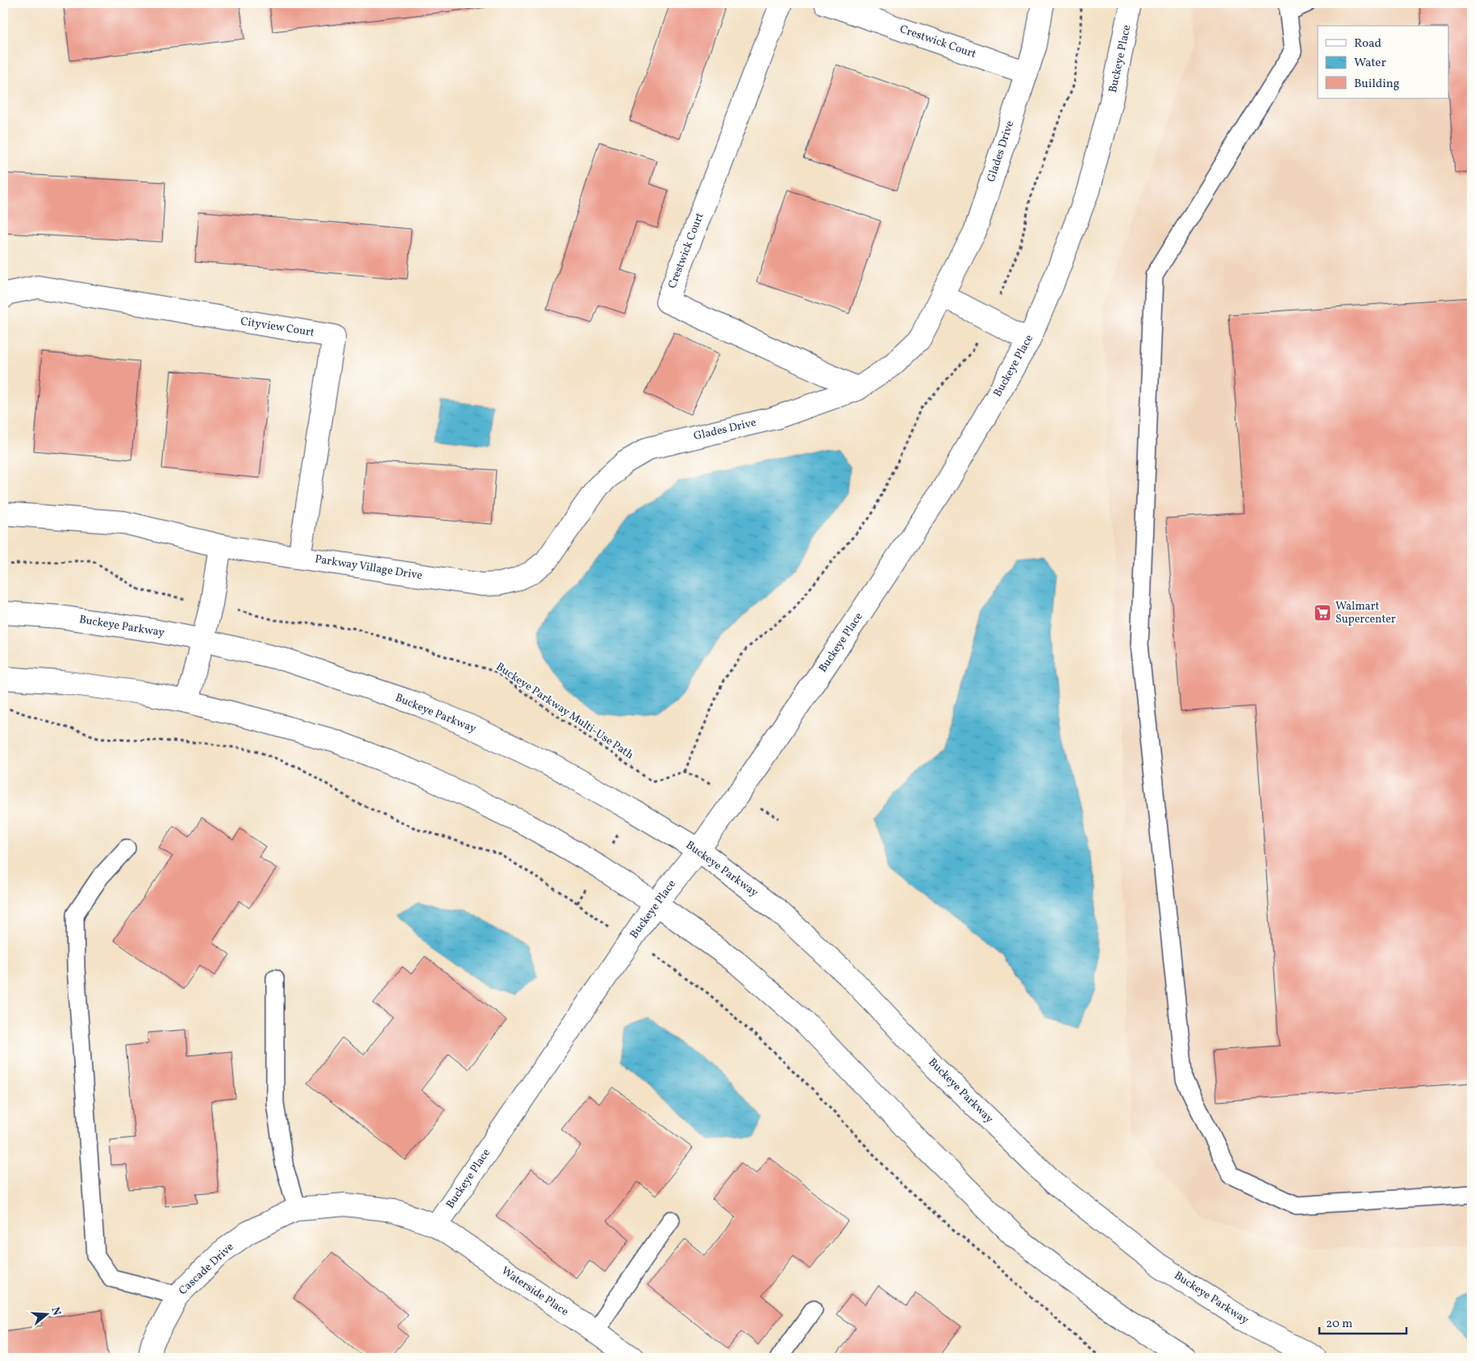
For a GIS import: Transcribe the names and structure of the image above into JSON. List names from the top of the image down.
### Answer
{
  "streets": {
    "street": [
      "Crestwick Court",
      "Buckeye Place",
      "Glades Drive",
      "Cityview Court",
      "Parkway Village Drive",
      "Buckeye Parkway",
      "Cascade Drive",
      "Waterside Place"
    ],
    "path": ["Buckeye Parkway Multi-Use Path"]
  },
  "crossings": [
    ["Crestwick Court", "Glades Drive"],
    ["Buckeye Place", "Buckeye Parkway"],
    ["Buckeye Place", "Cascade Drive"],
    ["Buckeye Place", "Waterside Place"],
    ["Glades Drive", "Parkway Village Drive"],
    ["Cityview Court", "Parkway Village Drive"],
    ["Cascade Drive", "Waterside Place"]
  ],
  "places": {
    "supermarket": ["Walmart Supercenter"]
  },
  "legend": ["Road", "Water", "Building"],
  "scale_bar": "20 m",
  "north": "right"
}
